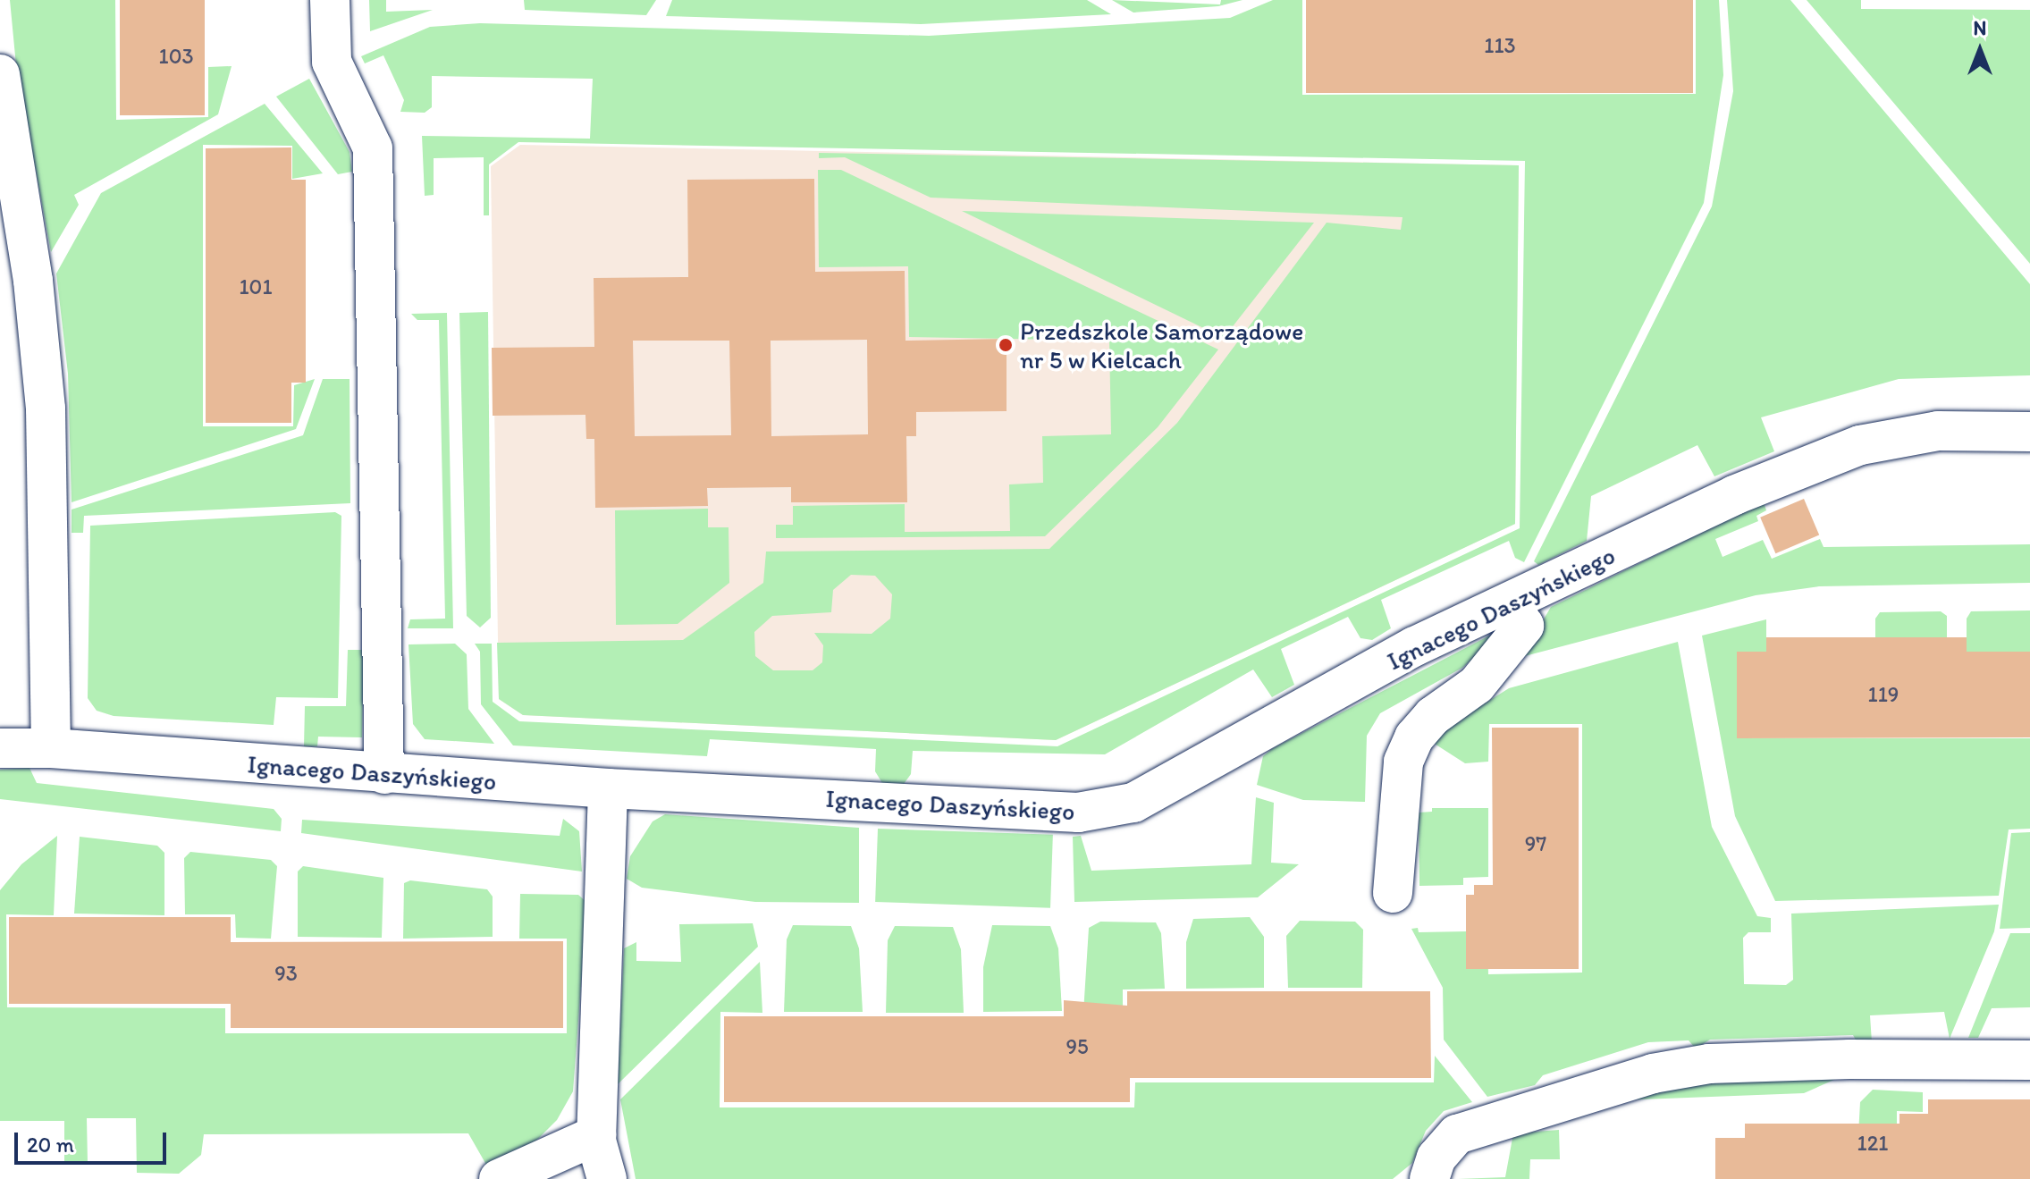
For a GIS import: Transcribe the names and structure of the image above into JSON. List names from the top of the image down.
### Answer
{
  "streets": {
    "street": ["Ignacego Daszyńskiego"]
  },
  "places": ["Przedszkole Samorządowe nr 5 w Kielcach"],
  "house_numbers": [
    "113",
    "103",
    "101",
    "119",
    "97",
    "93",
    "95",
    "121"
  ],
  "scale_bar": "20 m",
  "north": "top"
}
